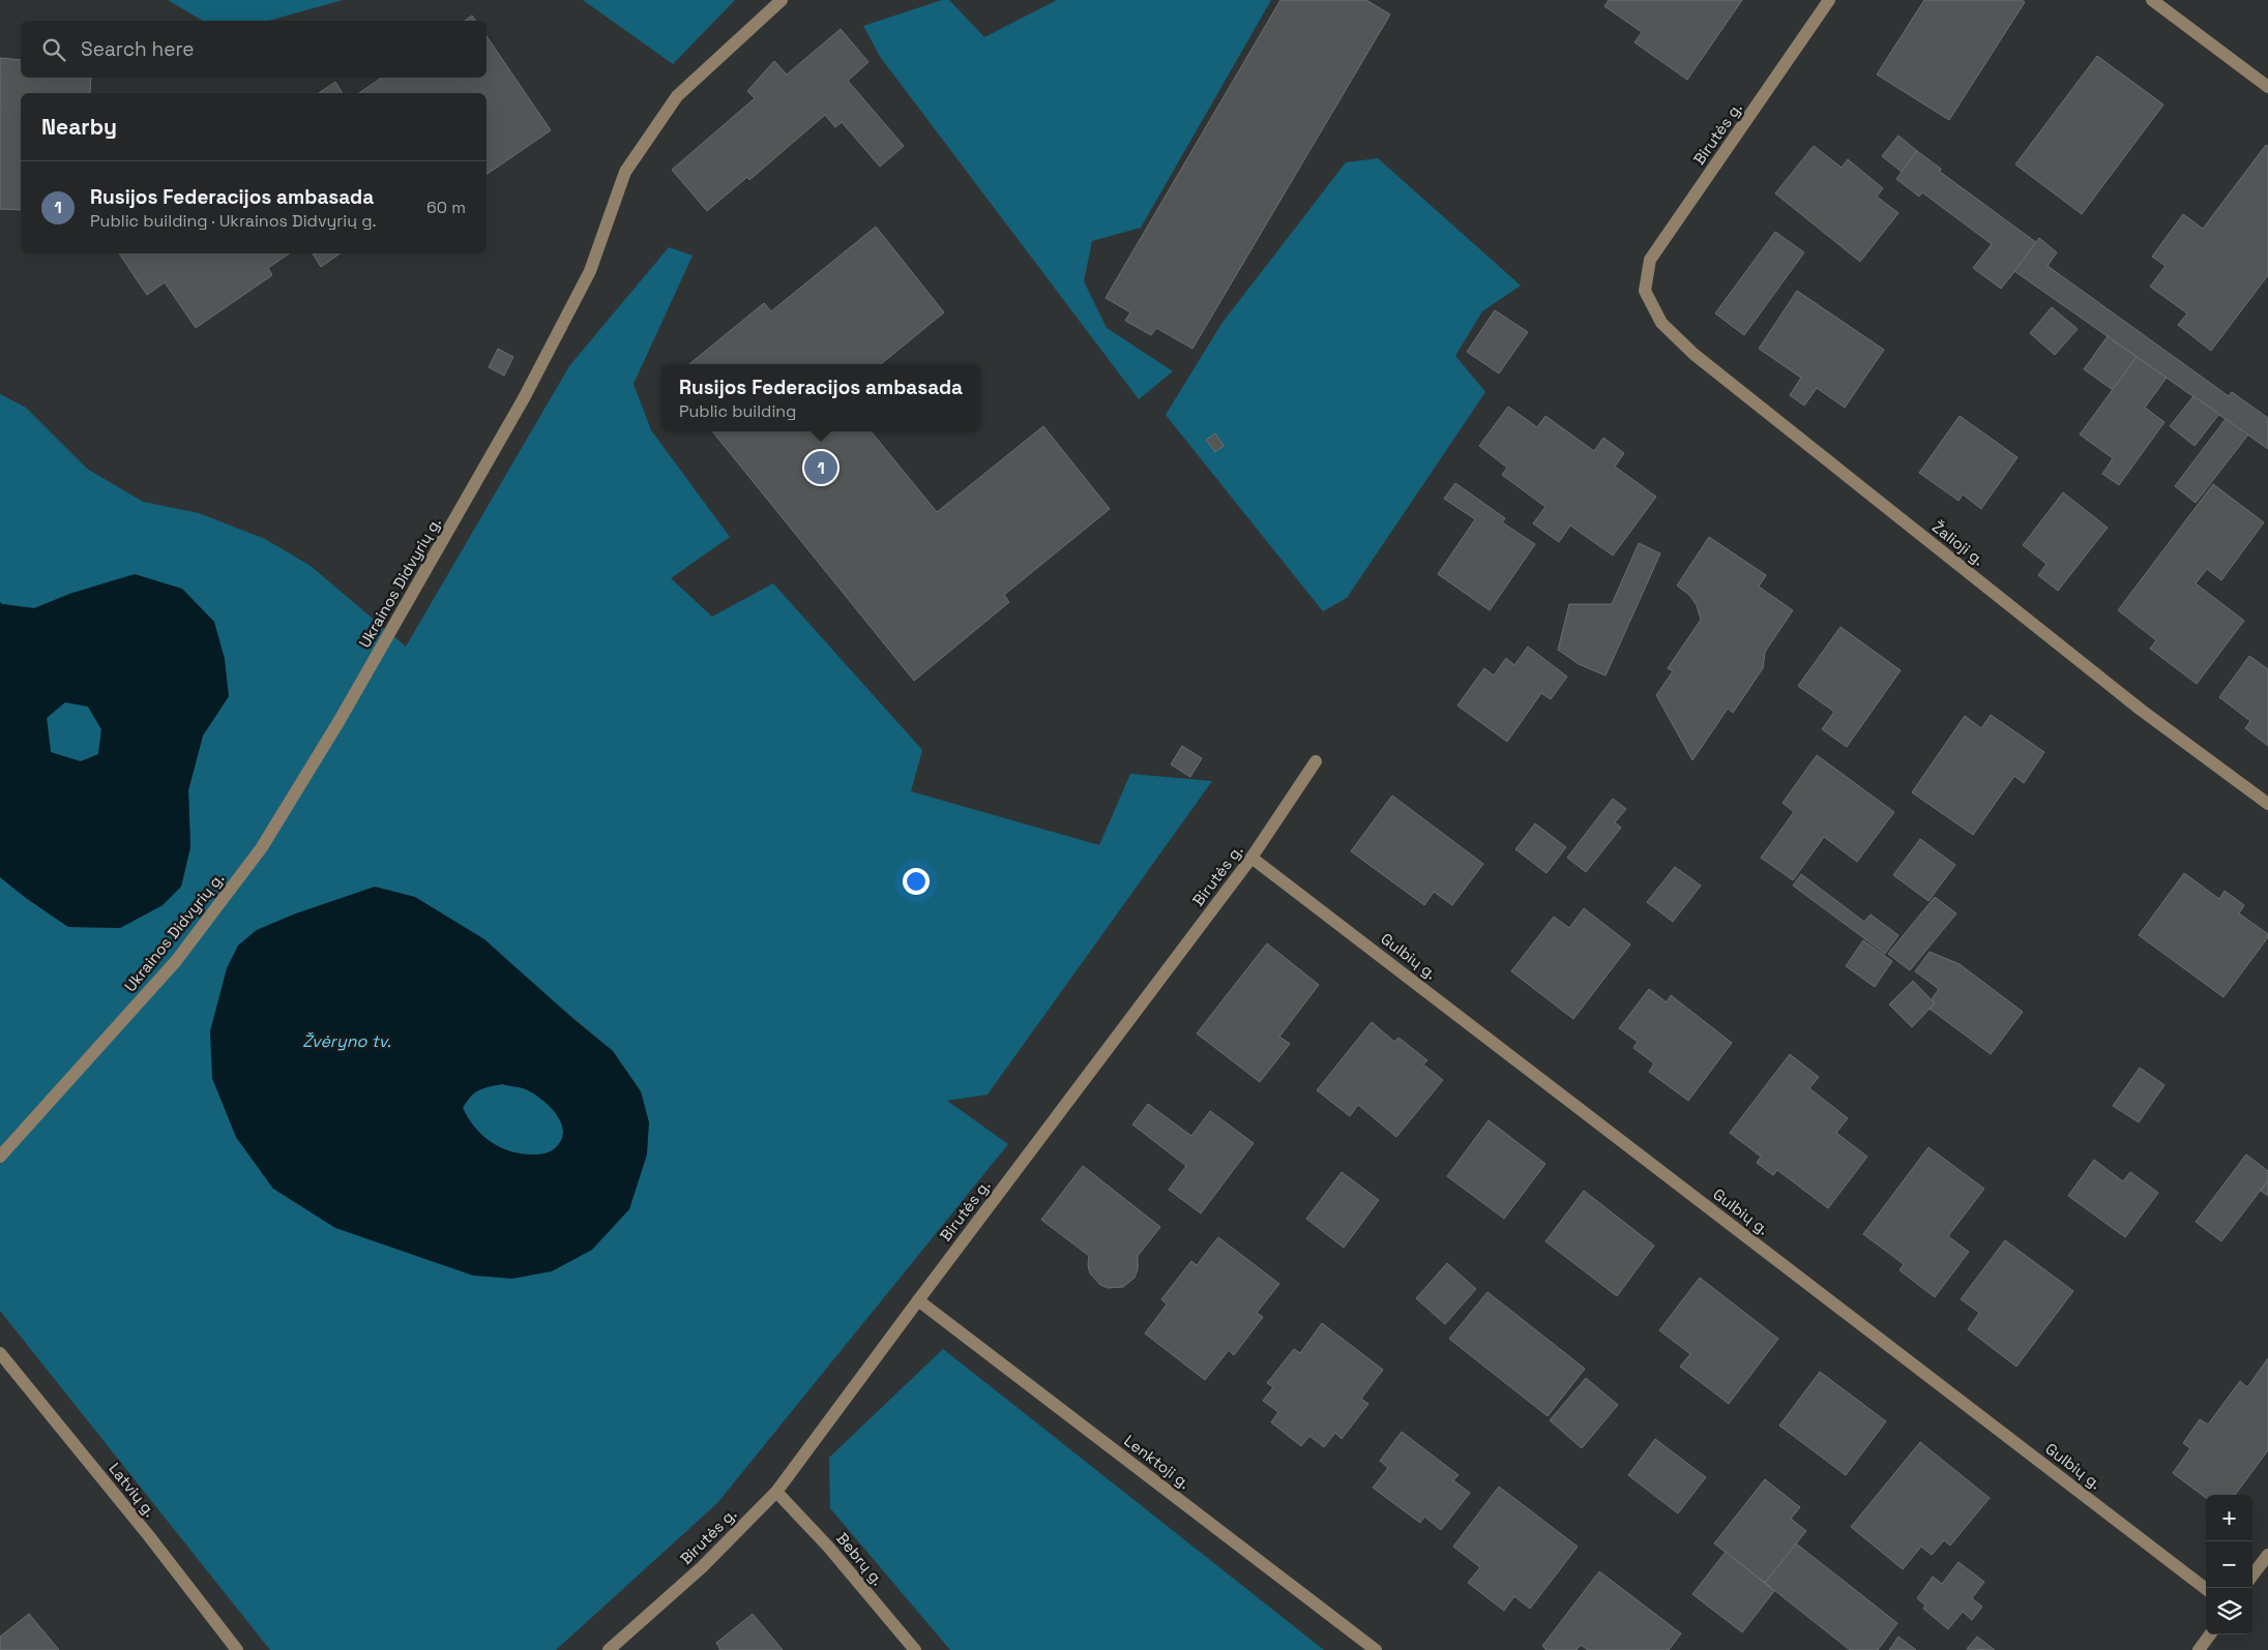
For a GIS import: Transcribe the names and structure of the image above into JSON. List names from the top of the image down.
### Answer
{
  "streets": {
    "street": [
      "Birutės g.",
      "Žalioji g.",
      "Ukrainos Didvyrių g.",
      "Gulbių g.",
      "Lenktoji g.",
      "Latvių g.",
      "Bebrų g."
    ]
  },
  "crossings": [
    ["Birutės g.", "Žalioji g."],
    ["Birutės g.", "Gulbių g."],
    ["Birutės g.", "Lenktoji g."],
    ["Birutės g.", "Bebrų g."]
  ],
  "water": ["Žvėryno tv."],
  "page": {
    "search": "Search here",
    "heading": "Nearby",
    "list": [
      {
        "mark": "1",
        "name": "Rusijos Federacijos ambasada",
        "note": "Public building · Ukrainos Didvyrių g.",
        "value": "60 m"
      }
    ],
    "popup": ["Rusijos Federacijos ambasada", "Public building"],
    "pins": "1",
    "map_buttons": ["+", "−"]
  }
}
